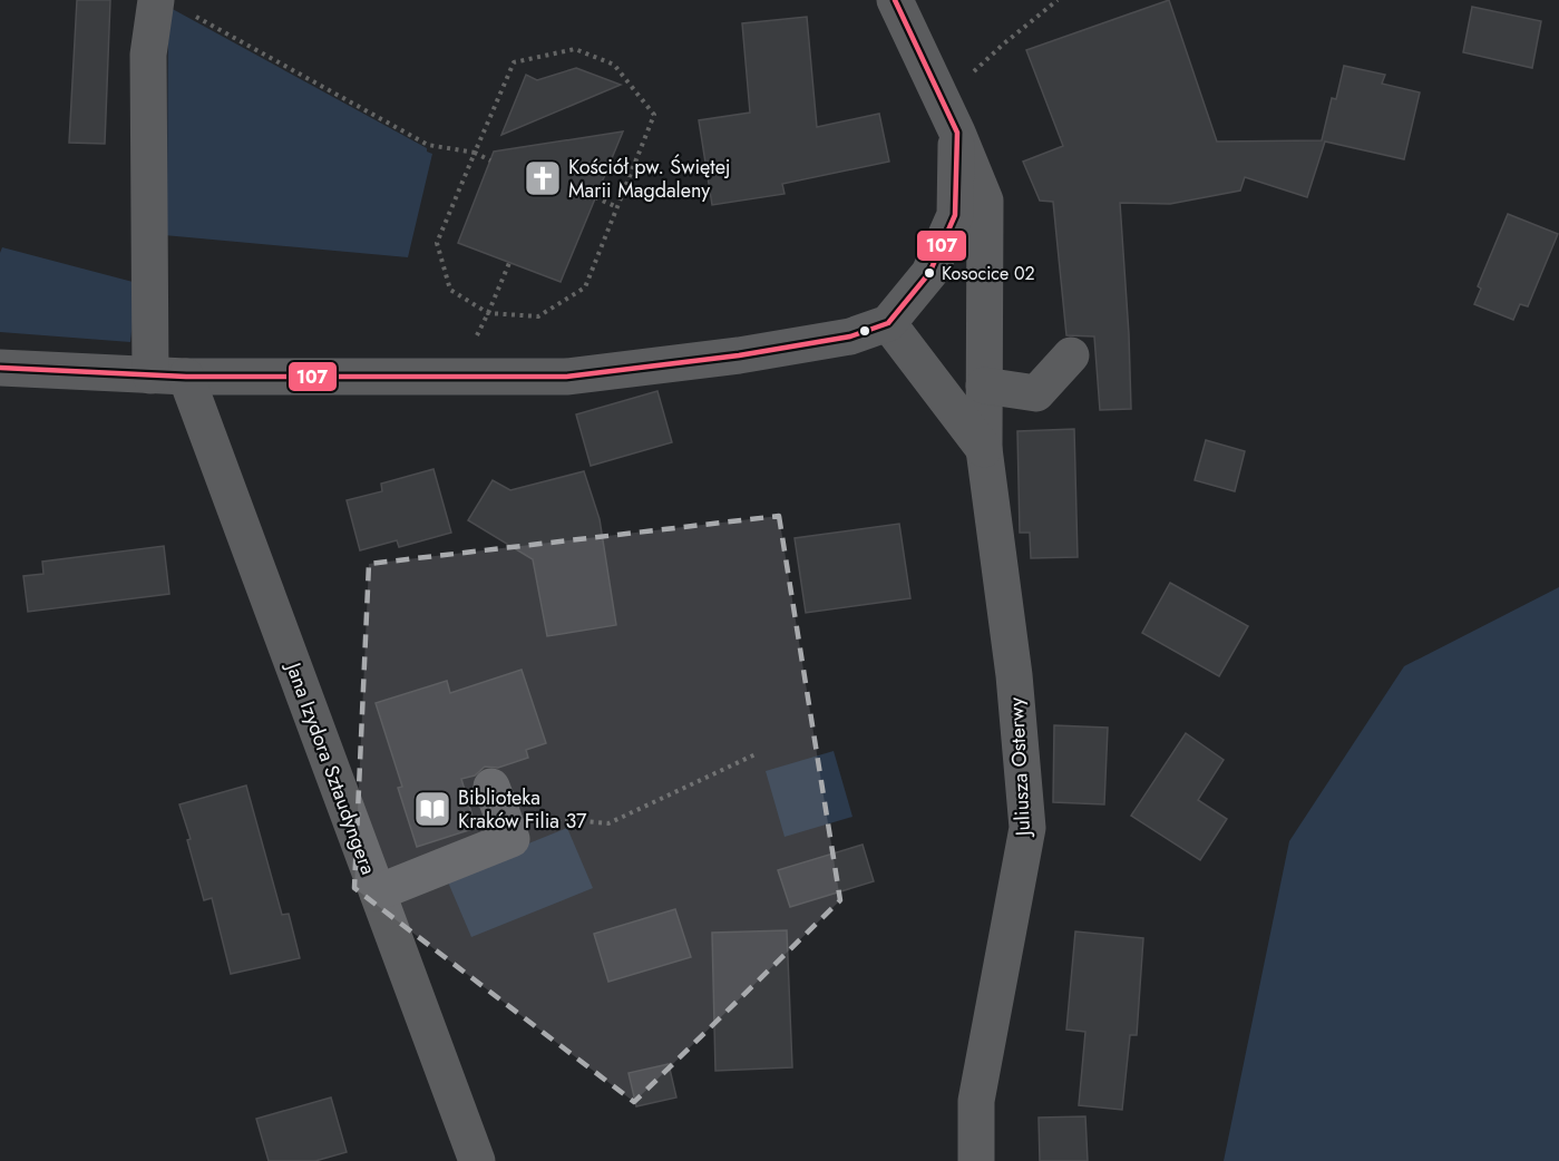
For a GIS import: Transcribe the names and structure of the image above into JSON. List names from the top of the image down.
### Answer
{
  "streets": {
    "street": ["Juliusza Osterwy", "Jana Izydora Sztaudyngera"]
  },
  "places": {
    "church": ["Kościół pw. Świętej Marii Magdaleny"],
    "other": ["Kosocice 02"],
    "library": ["Biblioteka Kraków Filia 37"]
  },
  "lines": ["transit line 107"]
}
